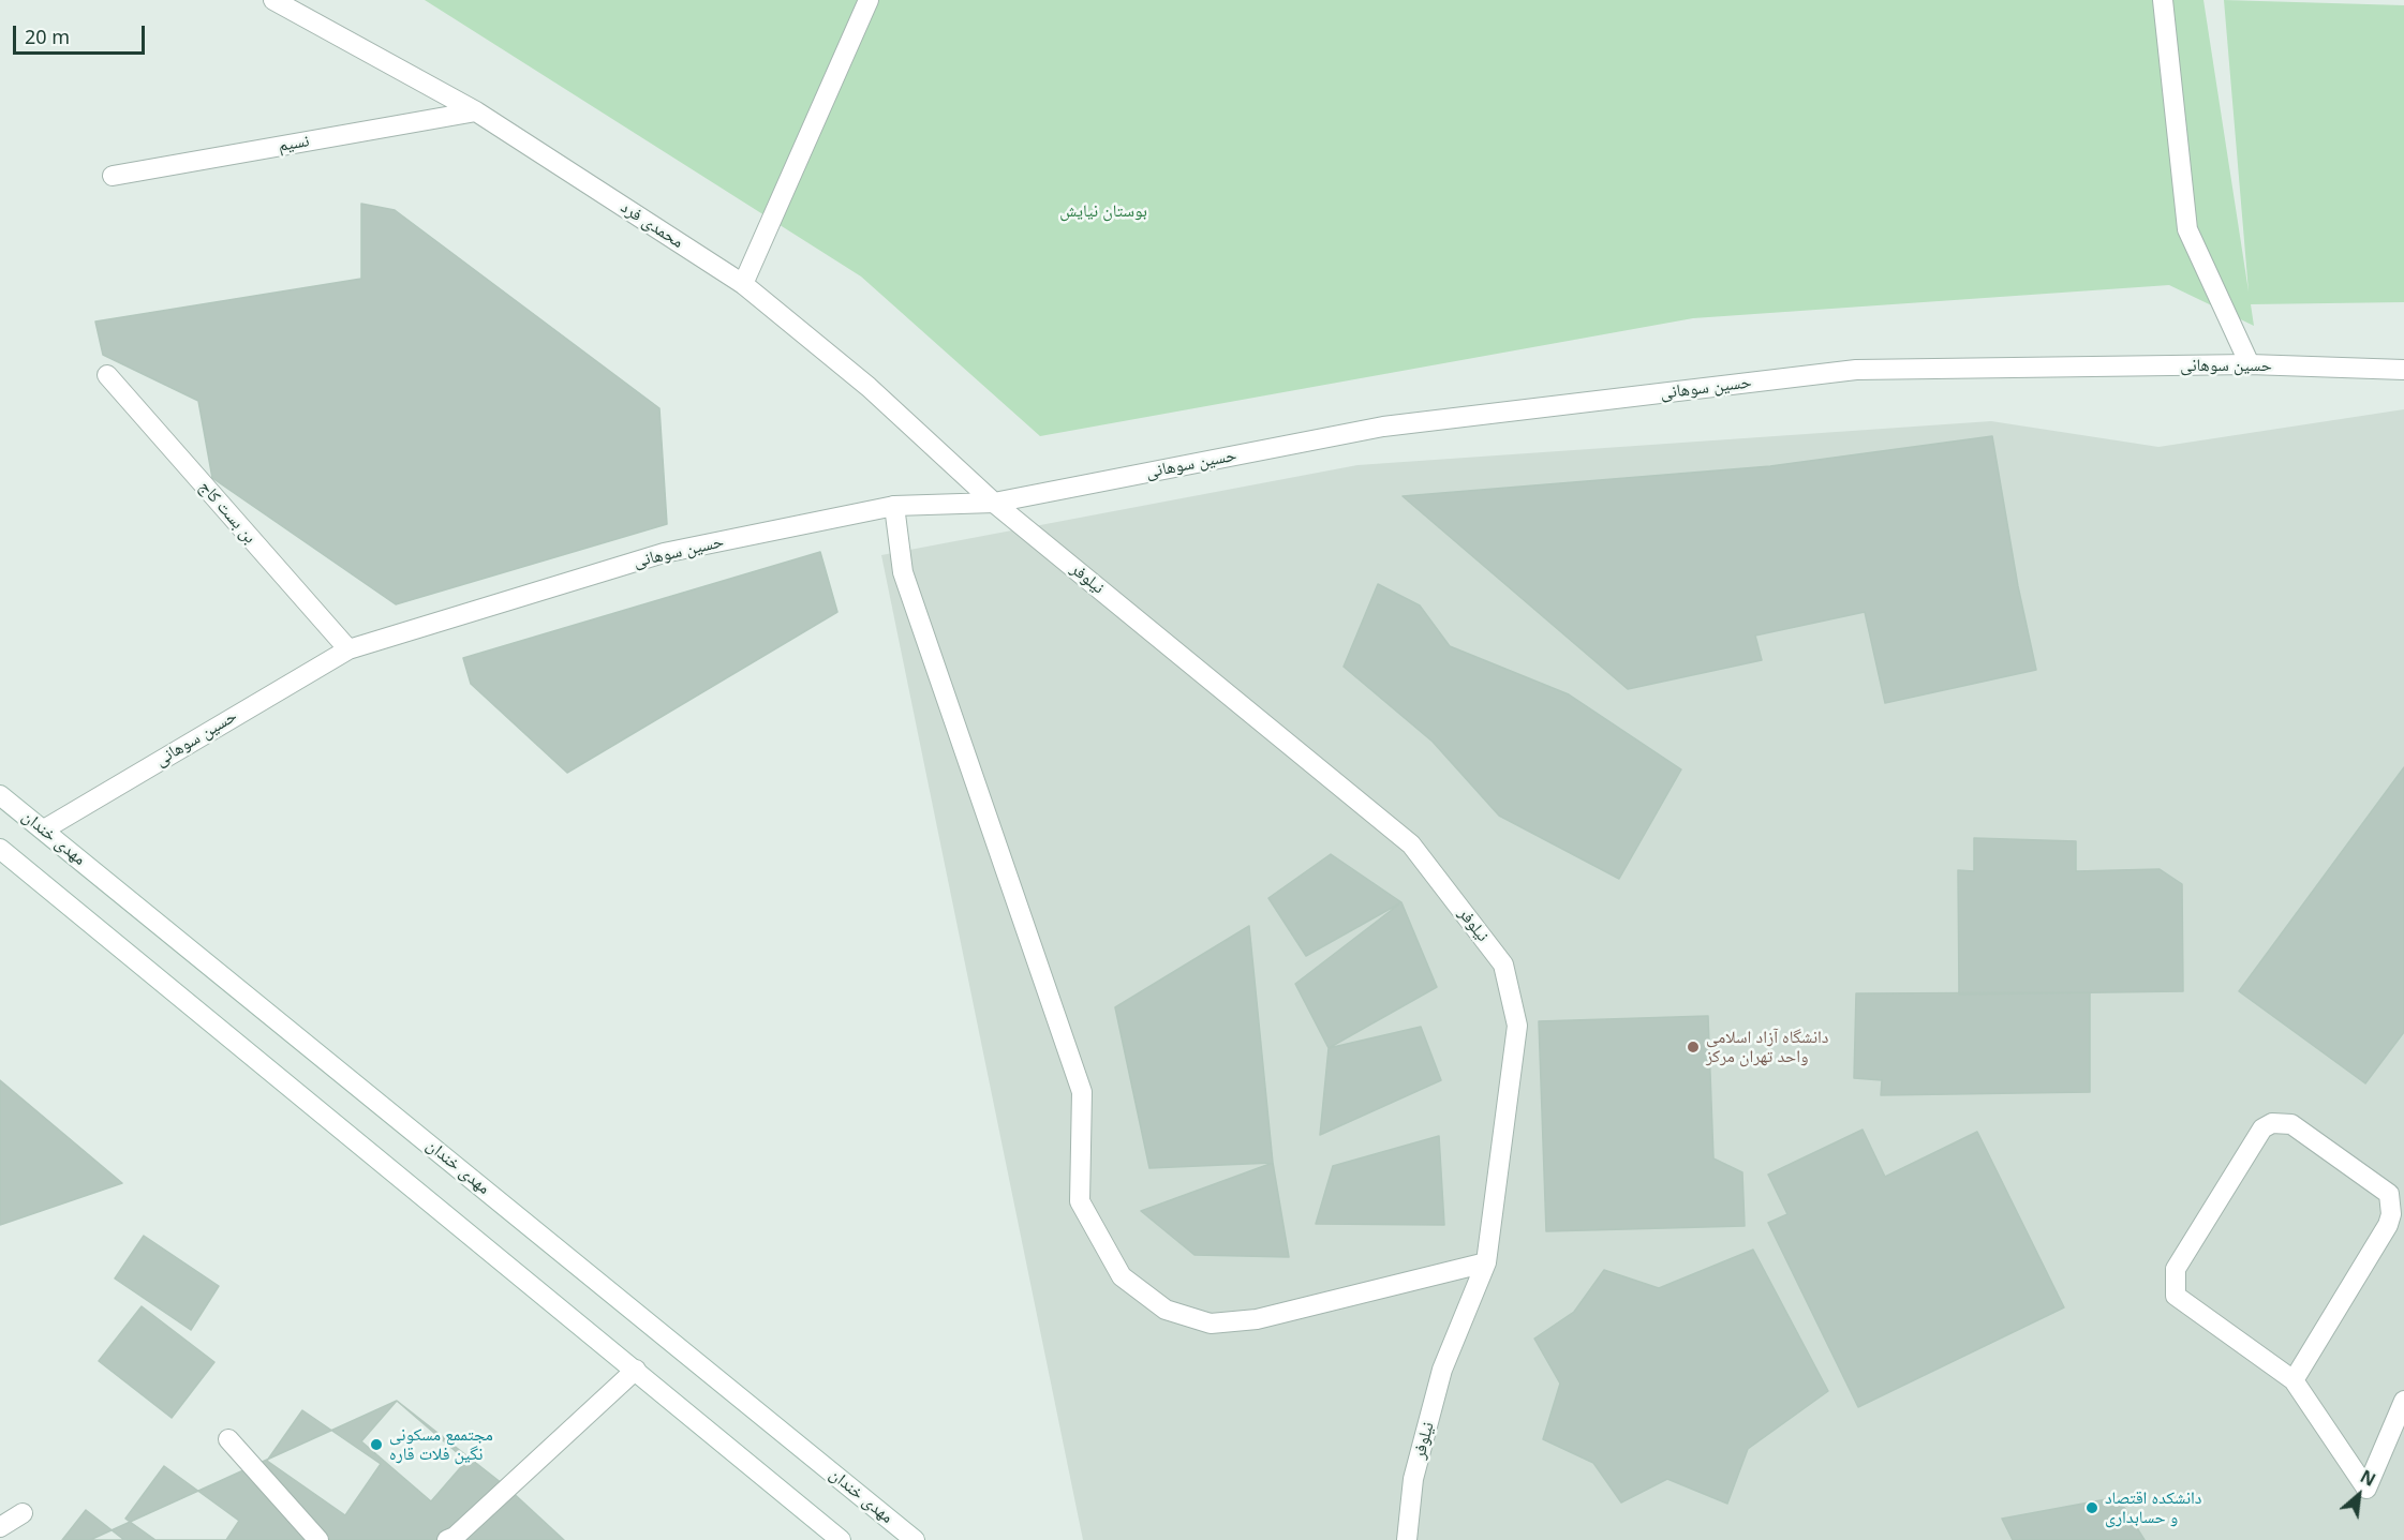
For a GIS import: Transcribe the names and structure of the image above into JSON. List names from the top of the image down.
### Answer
{
  "streets": {
    "street": [
      "نسیم",
      "محمدی فرد",
      "حسین سوهانی",
      "بن بست کاج",
      "نیلوفر",
      "مهدی خندان"
    ]
  },
  "crossings": [
    ["نسیم", "محمدی فرد"],
    ["محمدی فرد", "حسین سوهانی"],
    ["محمدی فرد", "نیلوفر"],
    ["حسین سوهانی", "بن بست کاج"],
    ["حسین سوهانی", "نیلوفر"],
    ["حسین سوهانی", "مهدی خندان"]
  ],
  "parks": ["بوستان نیایش"],
  "places": ["دانشگاه آزاد اسلامی واحد تهران مرکز", "مجتممع مسکونی نگین فلات قاره", "دانشکده اقتصاد و حسابداری"],
  "scale_bar": "20 m",
  "north": "top right"
}
